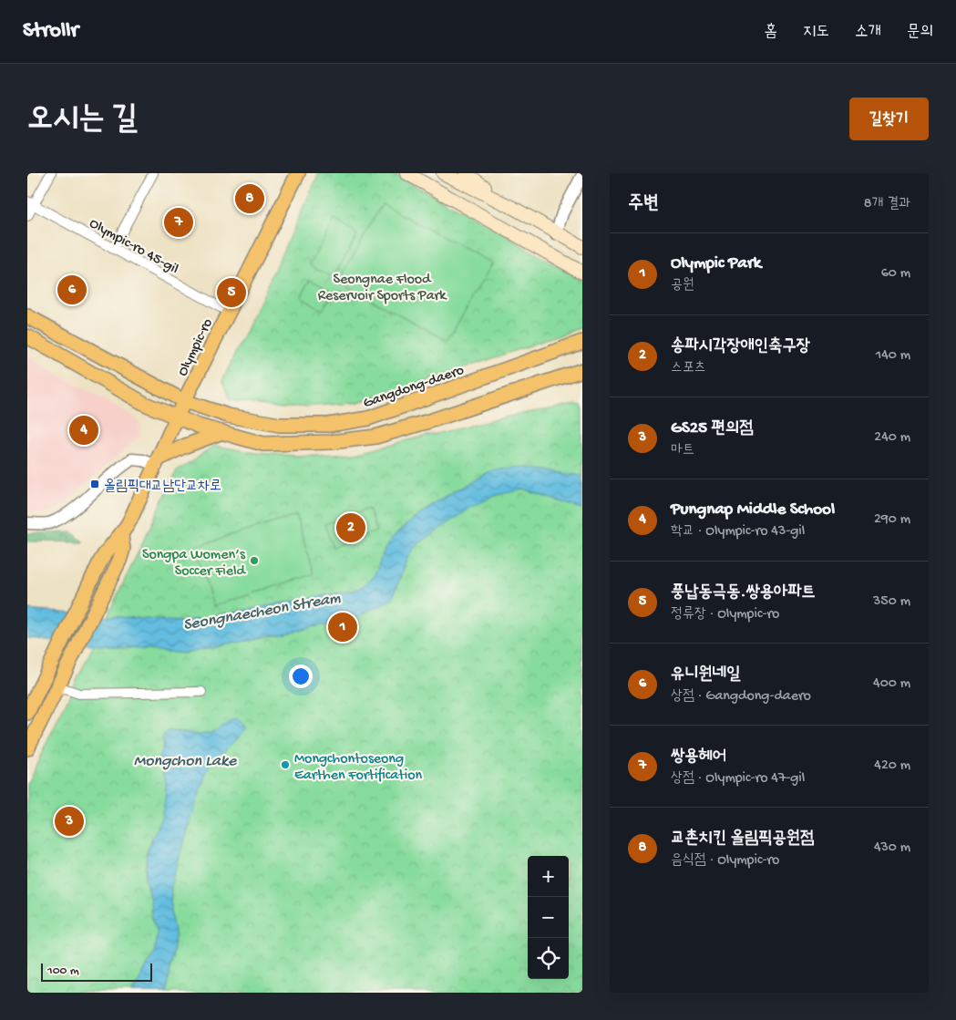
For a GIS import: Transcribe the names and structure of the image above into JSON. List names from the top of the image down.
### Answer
{
  "streets": {
    "main road": ["Olympic-ro", "Gangdong-daero"],
    "street": ["Olympic-ro 45-gil"]
  },
  "crossings": [
    ["Olympic-ro 45-gil", "Olympic-ro"],
    ["Olympic-ro", "Gangdong-daero"]
  ],
  "water": ["Seongnaecheon Stream", "Mongchon Lake"],
  "parks": ["Seongnae Flood Reservoir Sports Park"],
  "places": {
    "transit": ["올림픽대교남단교차로"],
    "other": ["Songpa Women’s Soccer Field", "Mongchontoseong Earthen Fortification"]
  },
  "scale_bar": "100 m",
  "page": {
    "header": "Strollr",
    "nav": [
      "홈",
      "지도",
      "소개",
      "문의"
    ],
    "title": "오시는 길",
    "buttons": "길찾기",
    "heading": ["주변", "8개 결과"],
    "pins": [
      "8",
      "7",
      "6",
      "5",
      "4",
      "2",
      "1",
      "3"
    ],
    "list": [
      {
        "mark": "1",
        "name": "Olympic Park",
        "note": "공원",
        "value": "60 m"
      },
      {
        "mark": "2",
        "name": "송파시각장애인축구장",
        "note": "스포츠",
        "value": "140 m"
      },
      {
        "mark": "3",
        "name": "GS25 편의점",
        "note": "마트",
        "value": "240 m"
      },
      {
        "mark": "4",
        "name": "Pungnap Middle School",
        "note": "학교 · Olympic-ro 43-gil",
        "value": "290 m"
      },
      {
        "mark": "5",
        "name": "풍납동극동.쌍용아파트",
        "note": "정류장 · Olympic-ro",
        "value": "350 m"
      },
      {
        "mark": "6",
        "name": "유니원네일",
        "note": "상점 · Gangdong-daero",
        "value": "400 m"
      },
      {
        "mark": "7",
        "name": "쌍용헤어",
        "note": "상점 · Olympic-ro 47-gil",
        "value": "420 m"
      },
      {
        "mark": "8",
        "name": "교촌치킨 올림픽공원점",
        "note": "음식점 · Olympic-ro",
        "value": "430 m"
      }
    ],
    "map_buttons": ["+", "−"],
    "scale": "100 m"
  }
}
